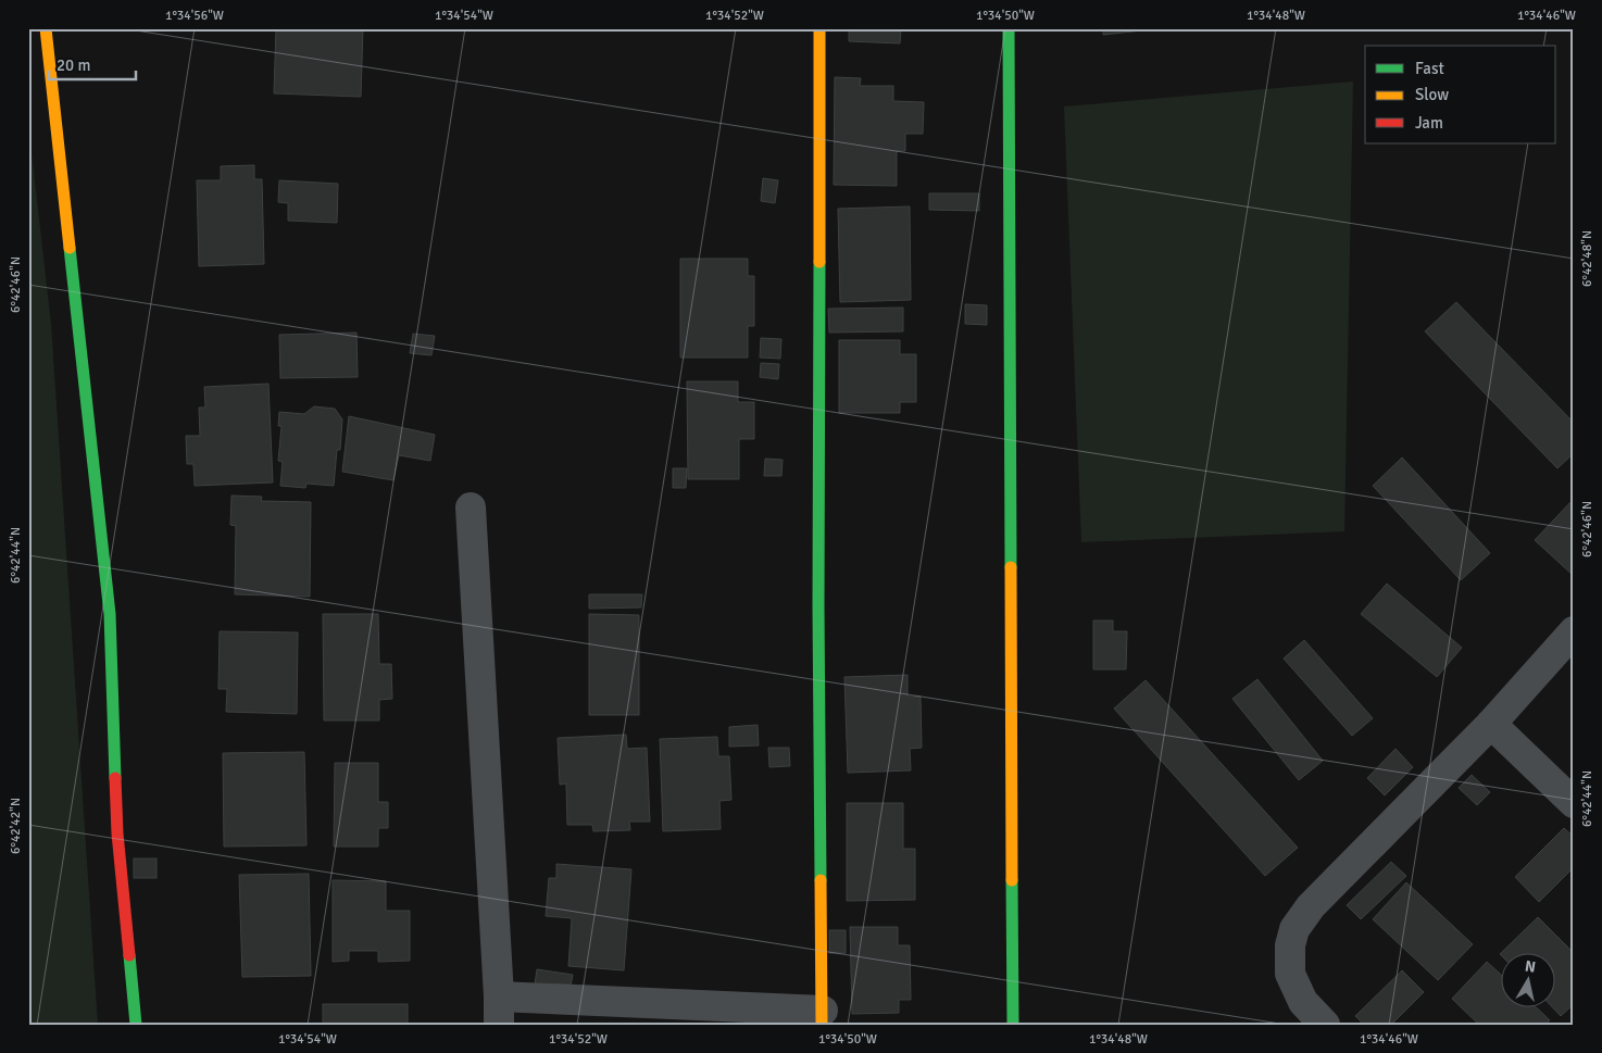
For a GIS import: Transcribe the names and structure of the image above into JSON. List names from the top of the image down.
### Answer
{
  "legend": ["Fast", "Slow", "Jam"],
  "scale_bar": "20 m",
  "north": "top",
  "coordinates": [
    "1°34'56\"W",
    "1°34'54\"W",
    "1°34'52\"W",
    "1°34'50\"W",
    "1°34'48\"W",
    "1°34'46\"W",
    "6°42'48\"N",
    "6°42'46\"N",
    "6°42'44\"N",
    "6°42'42\"N"
  ]
}
